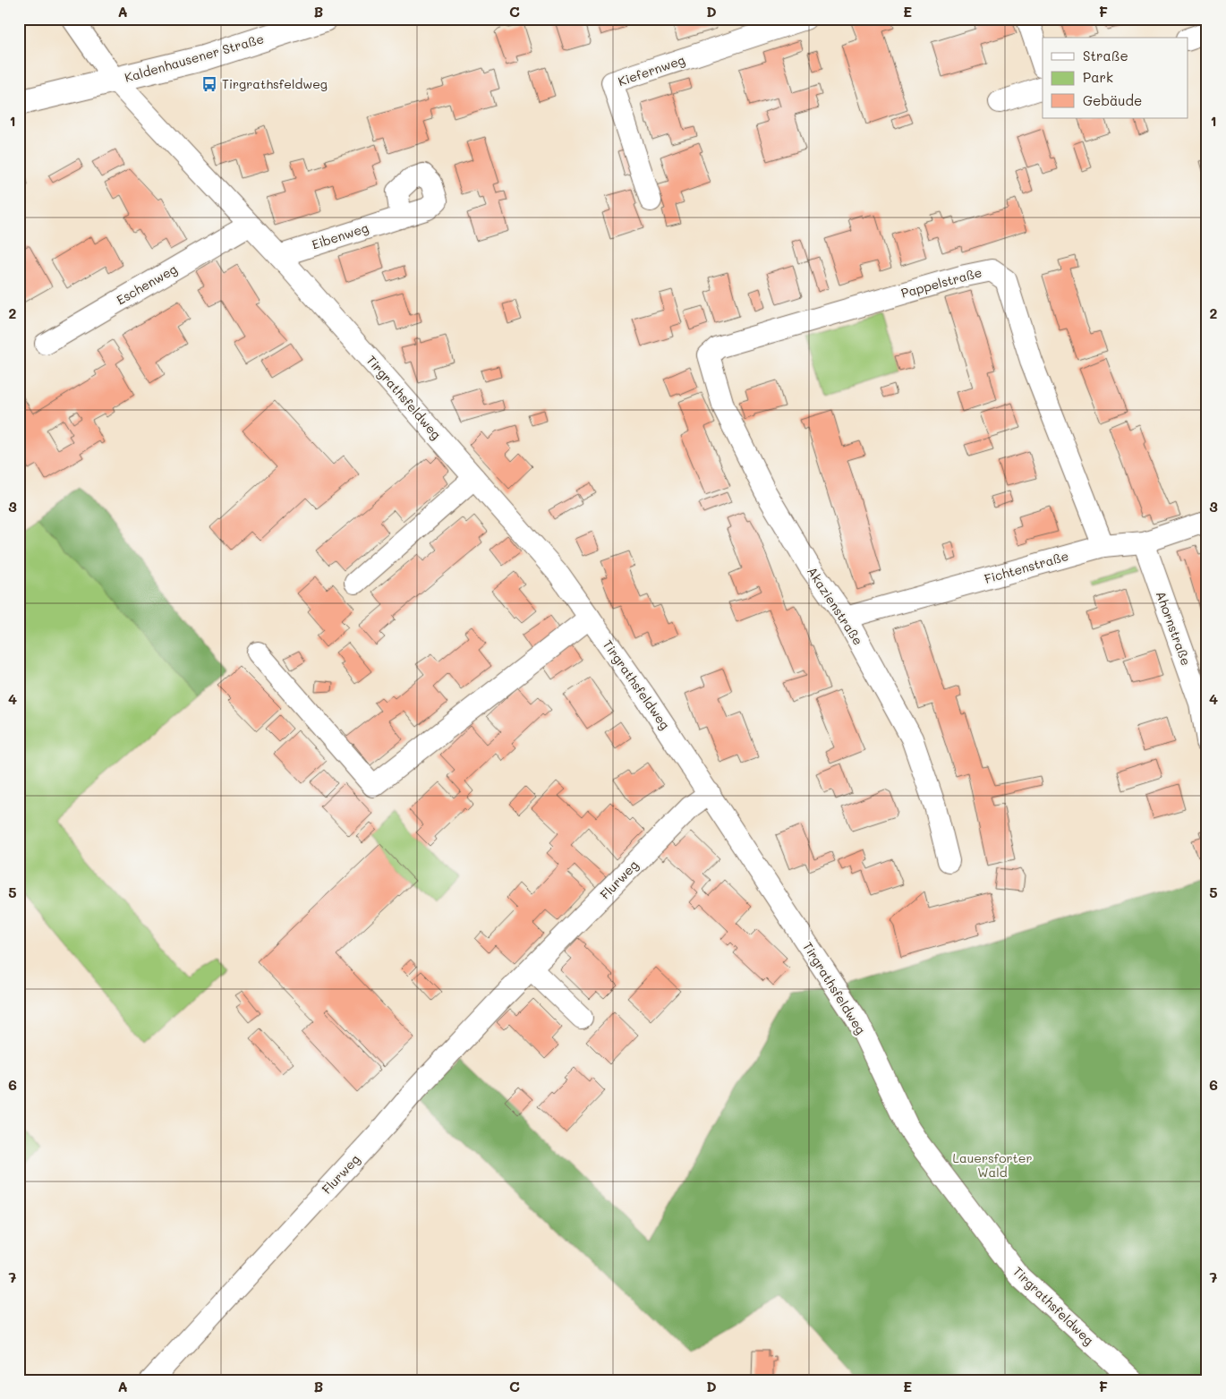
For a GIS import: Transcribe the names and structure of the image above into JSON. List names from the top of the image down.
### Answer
{
  "streets": {
    "main road": ["Kaldenhausener Straße"],
    "street": [
      "Kiefernweg",
      "Eibenweg",
      "Pappelstraße",
      "Eschenweg",
      "Tirgrathsfeldweg",
      "Fichtenstraße",
      "Akazienstraße",
      "Ahornstraße",
      "Flurweg"
    ]
  },
  "crossings": [
    ["Kaldenhausener Straße", "Tirgrathsfeldweg"],
    ["Eibenweg", "Tirgrathsfeldweg"],
    ["Pappelstraße", "Fichtenstraße"],
    ["Pappelstraße", "Akazienstraße"],
    ["Eschenweg", "Tirgrathsfeldweg"],
    ["Tirgrathsfeldweg", "Flurweg"],
    ["Fichtenstraße", "Akazienstraße"],
    ["Fichtenstraße", "Ahornstraße"]
  ],
  "parks": ["Lauersforter Wald"],
  "places": {
    "bus stop": ["Tirgrathsfeldweg"]
  },
  "legend": ["Straße", "Park", "Gebäude"],
  "grid": {
    "columns": [
      "A",
      "B",
      "C",
      "D",
      "E",
      "F"
    ],
    "rows": [
      "1",
      "2",
      "3",
      "4",
      "5",
      "6",
      "7"
    ]
  }
}
